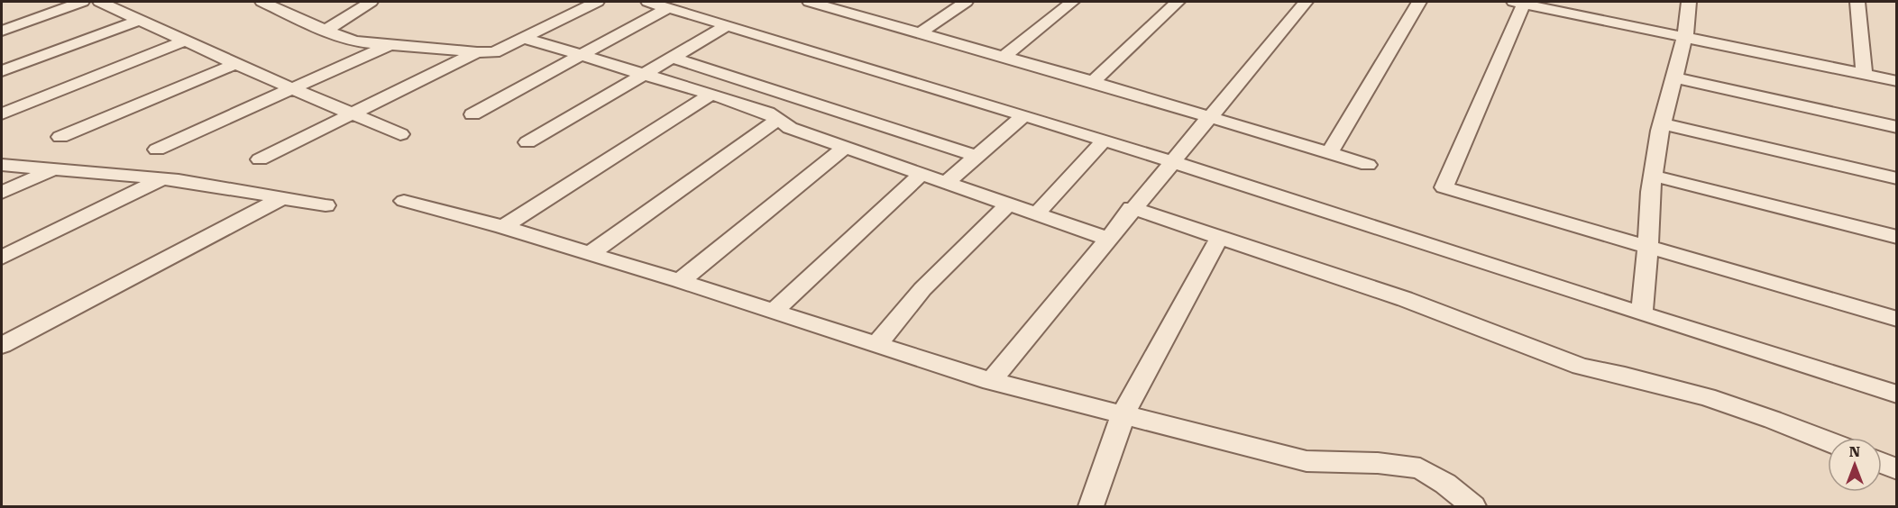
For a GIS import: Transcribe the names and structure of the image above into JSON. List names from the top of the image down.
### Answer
{
  "north": "top"
}
